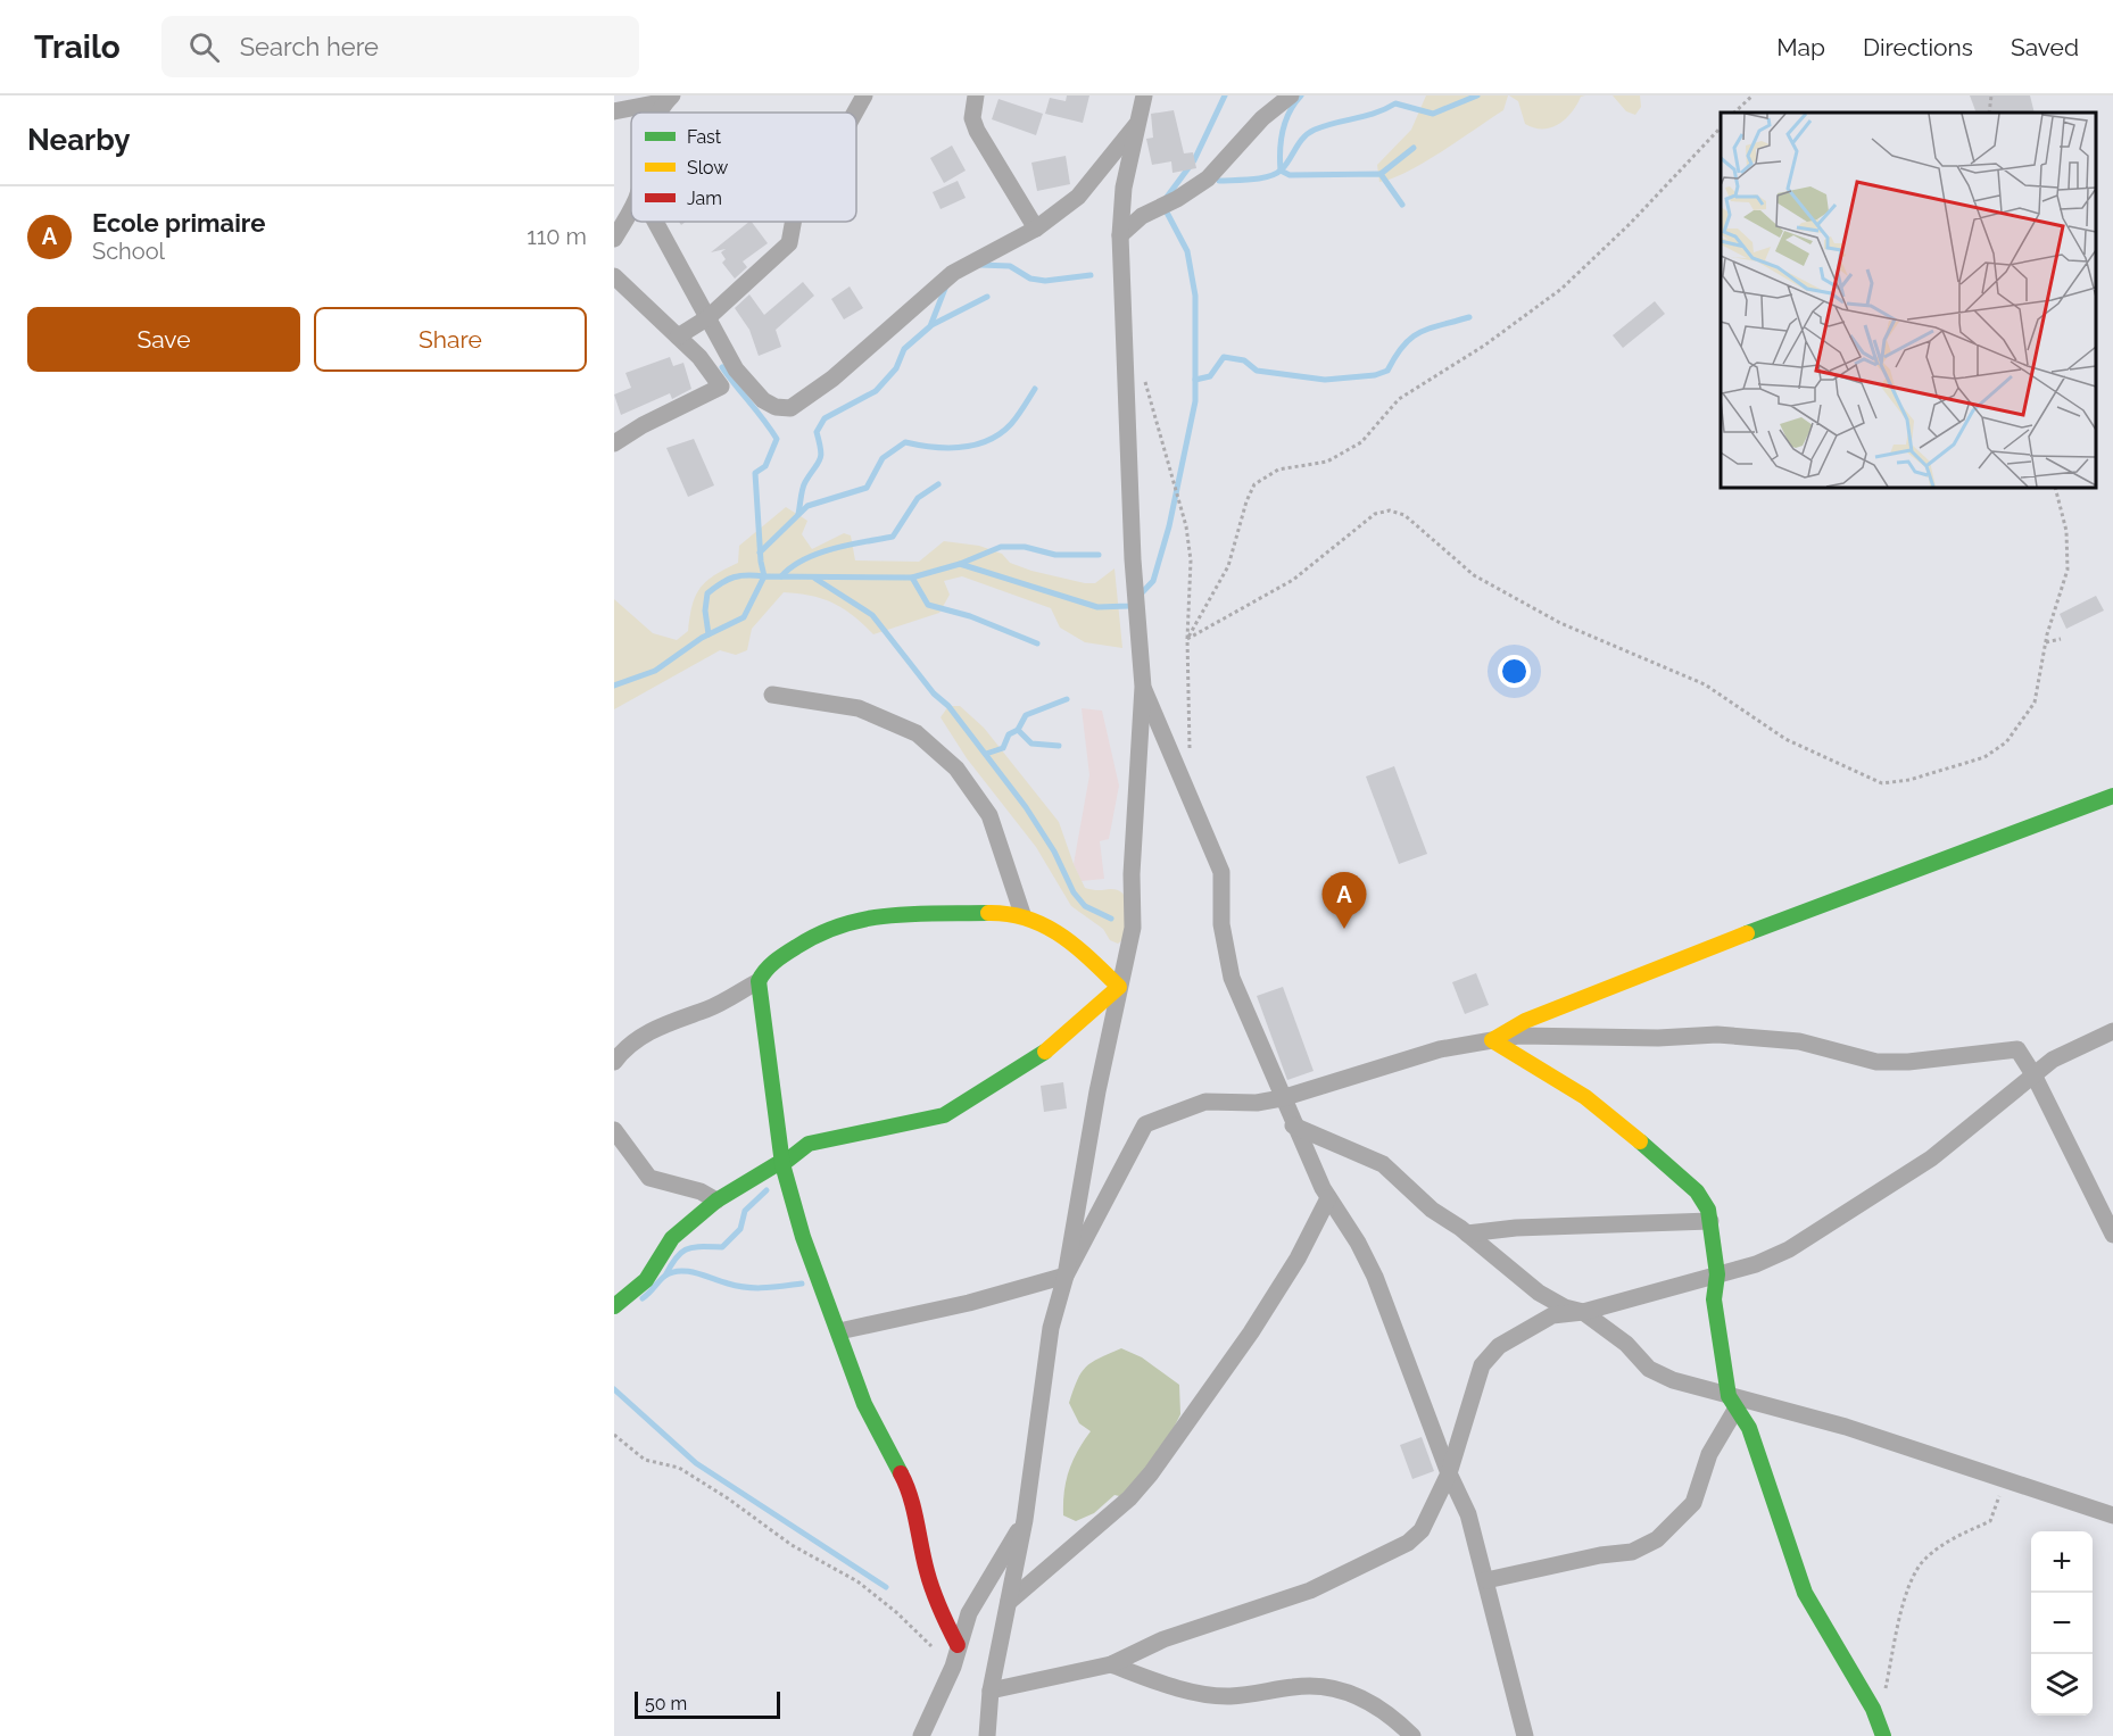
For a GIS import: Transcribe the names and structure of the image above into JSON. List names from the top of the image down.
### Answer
{
  "legend": ["Fast", "Slow", "Jam"],
  "scale_bar": "50 m",
  "page": {
    "header": "Trailo",
    "search": "Search here",
    "nav": ["Map", "Directions", "Saved"],
    "heading": "Nearby",
    "list": [
      {
        "mark": "A",
        "name": "Ecole primaire",
        "note": "School",
        "value": "110 m"
      }
    ],
    "buttons": ["Save", "Share"],
    "pins": "A",
    "map_buttons": ["+", "−"],
    "scale": "50 m"
  }
}
